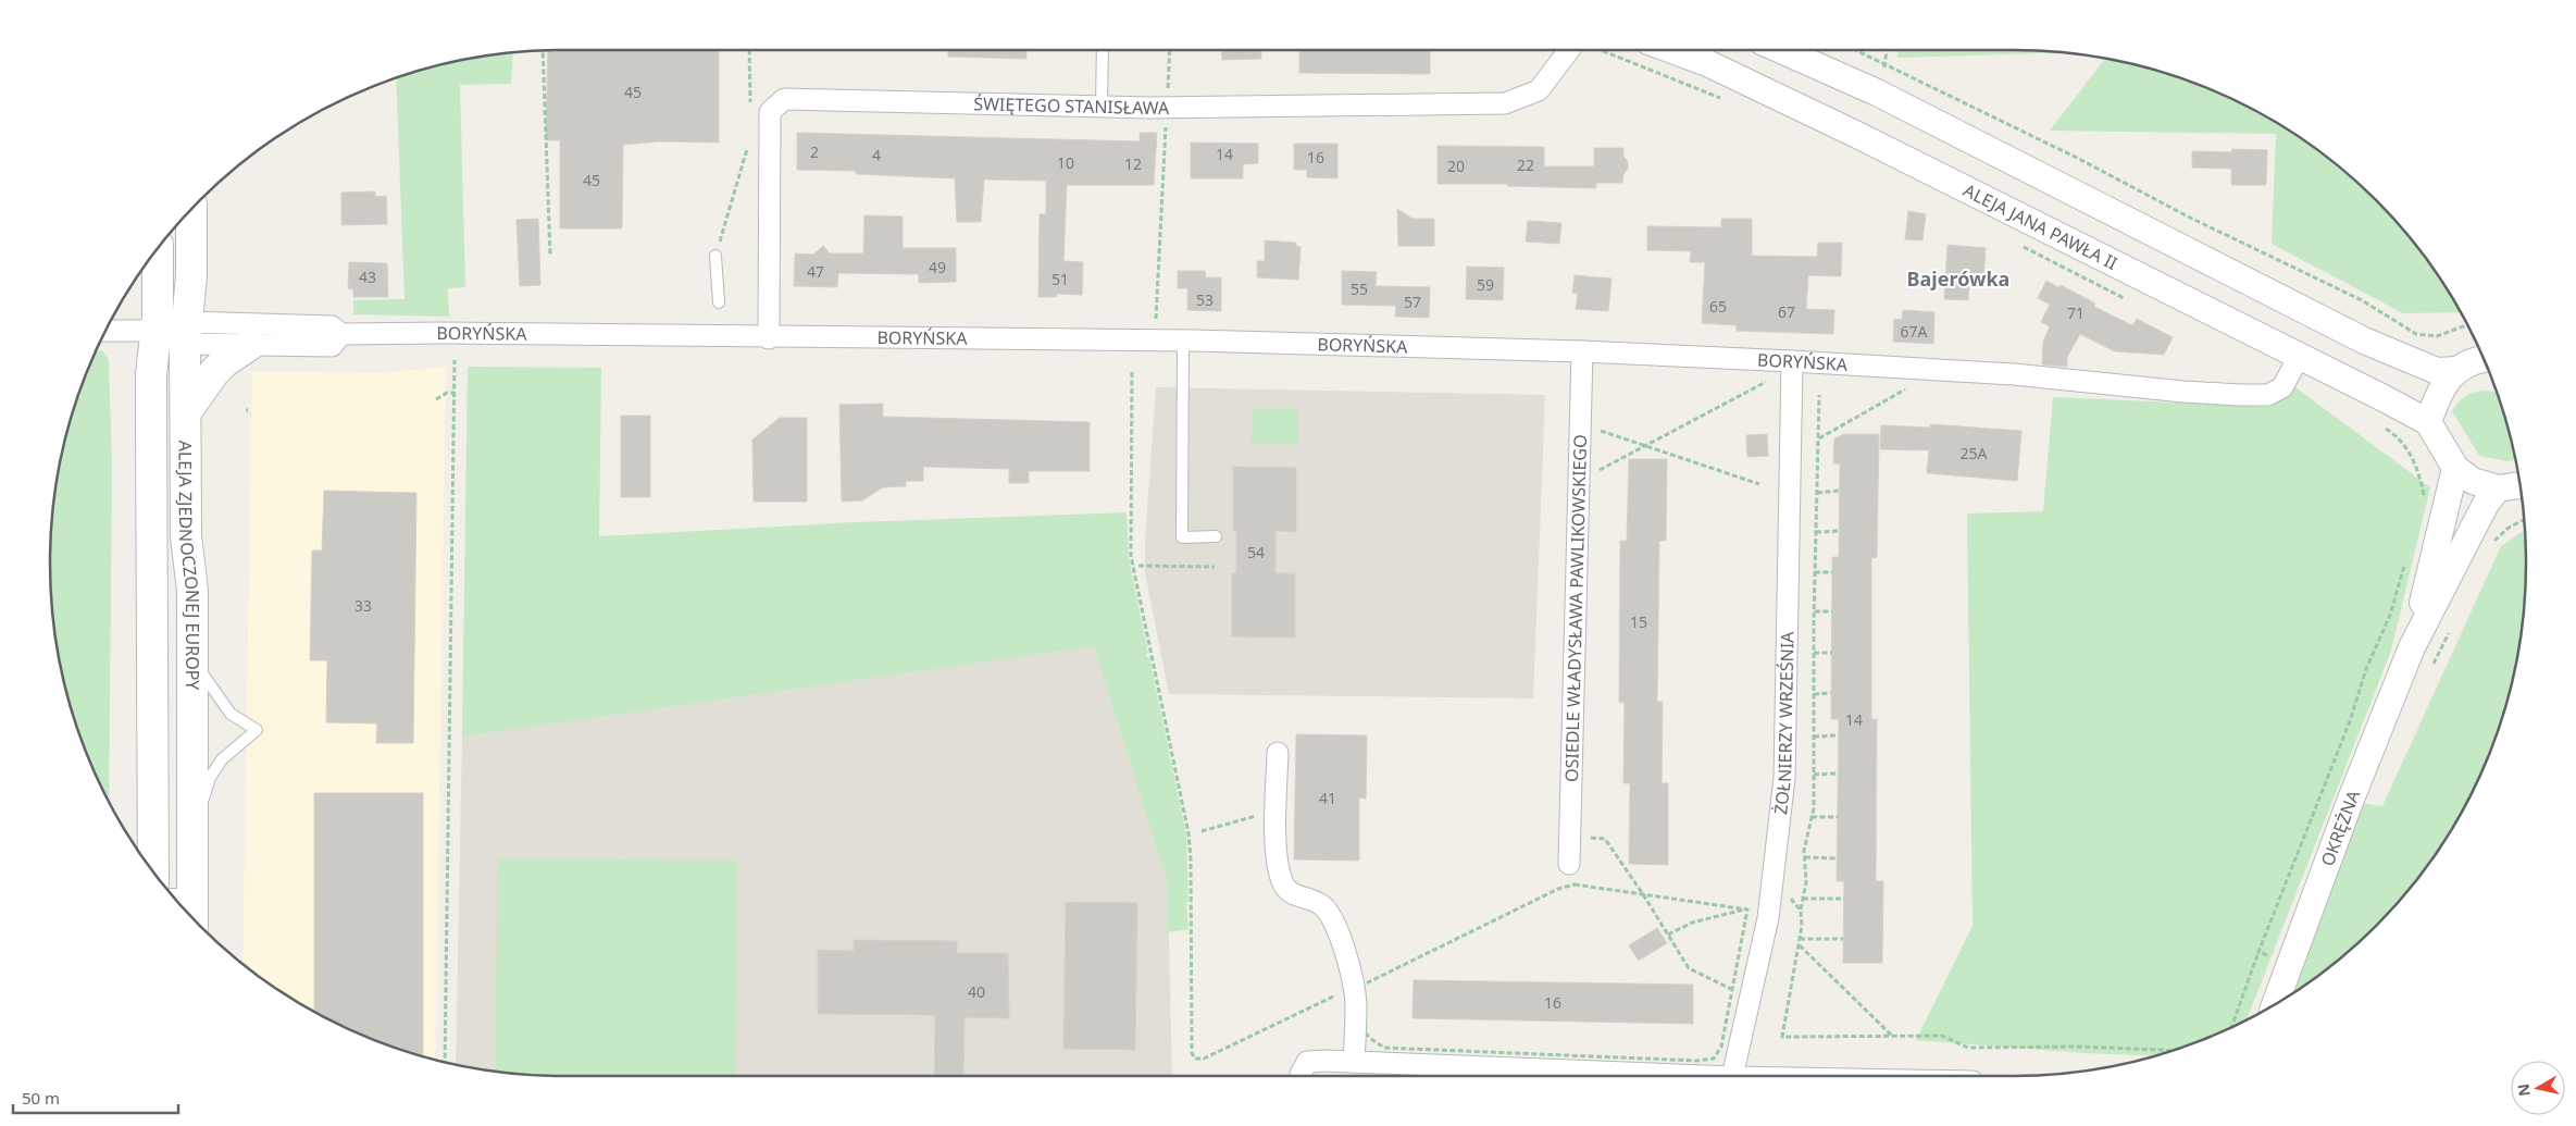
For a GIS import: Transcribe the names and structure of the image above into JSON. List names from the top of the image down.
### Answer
{
  "streets": {
    "main road": ["ALEJA ZJEDNOCZONEJ EUROPY"],
    "street": [
      "ŚWIĘTEGO STANISŁAWA",
      "ALEJA JANA PAWŁA II",
      "BORYŃSKA",
      "OSIEDLE WŁADYSŁAWA PAWLIKOWSKIEGO",
      "ŻOŁNIERZY WRZEŚNIA",
      "OKRĘŻNA"
    ]
  },
  "crossings": [
    ["ŚWIĘTEGO STANISŁAWA", "BORYŃSKA"],
    ["ALEJA JANA PAWŁA II", "BORYŃSKA"],
    ["BORYŃSKA", "OSIEDLE WŁADYSŁAWA PAWLIKOWSKIEGO"],
    ["BORYŃSKA", "ŻOŁNIERZY WRZEŚNIA"]
  ],
  "districts": ["Bajerówka"],
  "house_numbers": [
    "45",
    "2",
    "14",
    "4",
    "16",
    "10",
    "12",
    "22",
    "20",
    "45",
    "49",
    "47",
    "43",
    "51",
    "59",
    "55",
    "53",
    "57",
    "65",
    "67",
    "71",
    "67A",
    "25A",
    "54",
    "33",
    "15",
    "14",
    "41",
    "40",
    "16"
  ],
  "scale_bar": "50 m",
  "north": "left"
}
